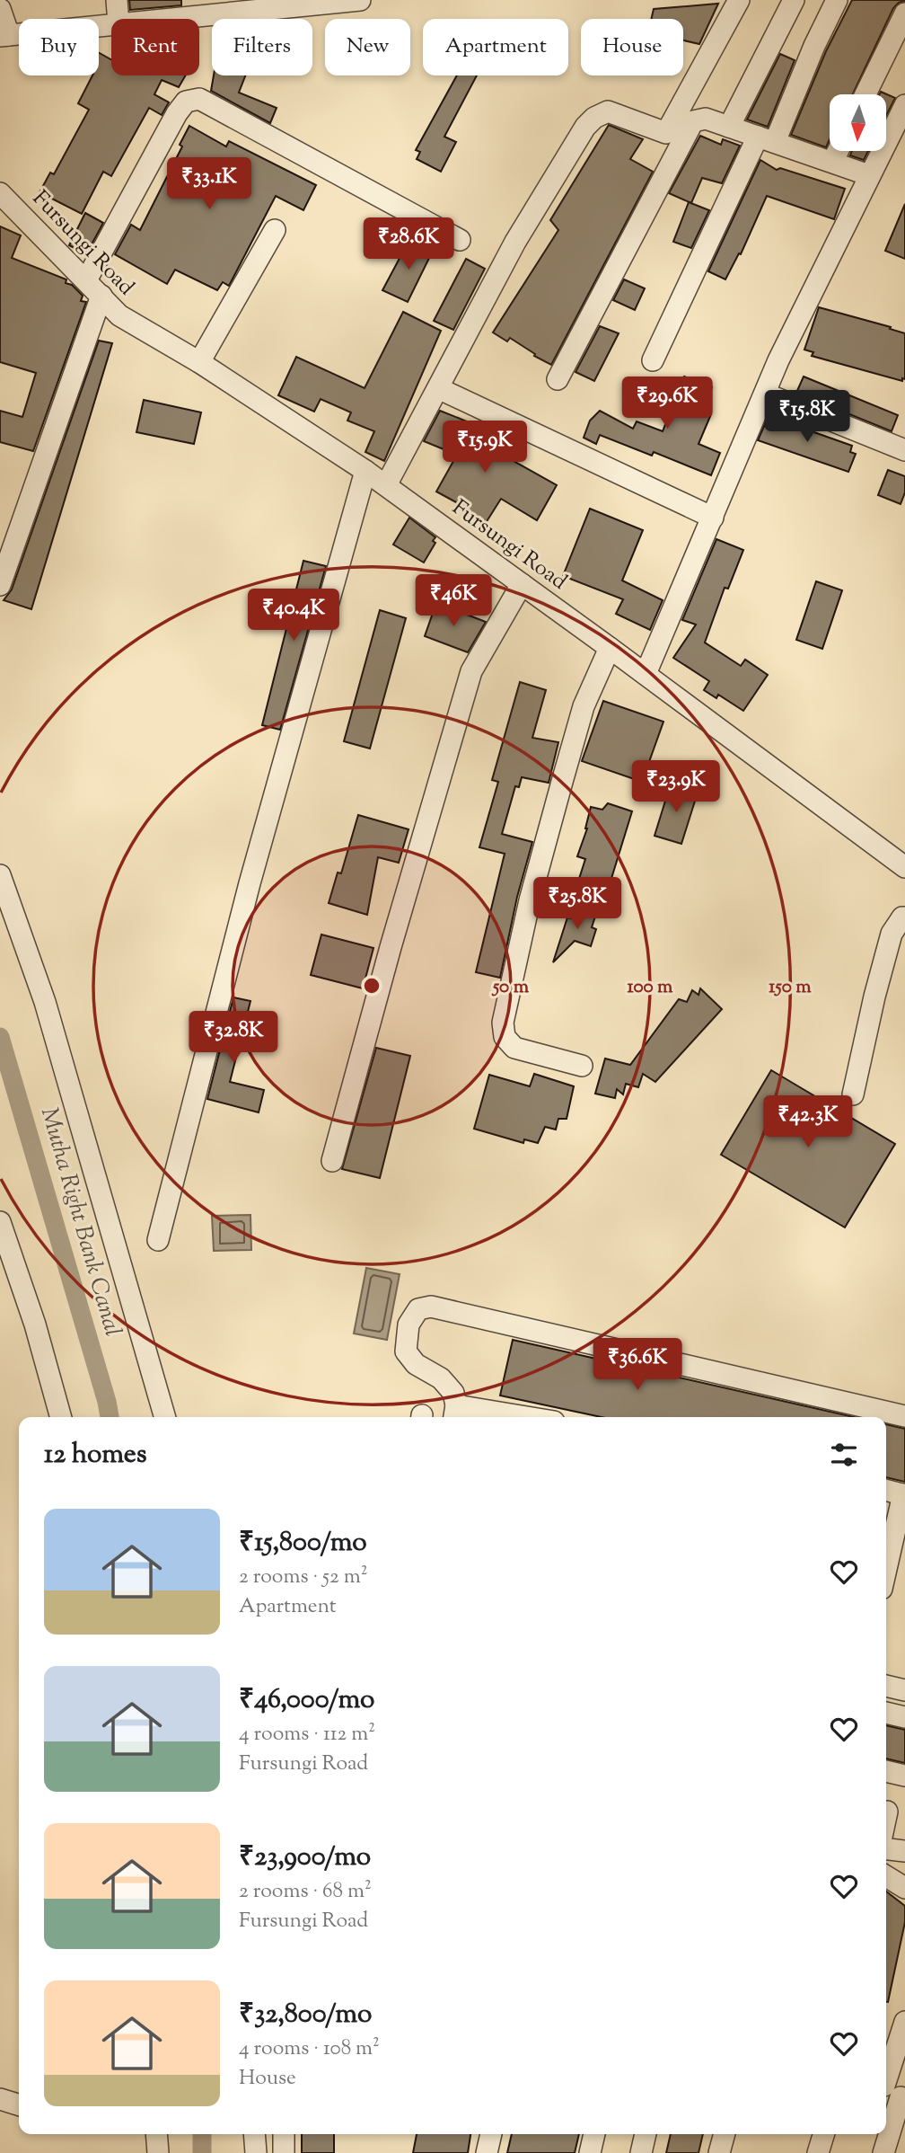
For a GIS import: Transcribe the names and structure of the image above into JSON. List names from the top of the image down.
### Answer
{
  "streets": {
    "street": ["Fursungi Road"]
  },
  "water": ["Mutha Right Bank Canal"],
  "north": "bottom",
  "page": {
    "chip": [
      "Buy",
      "Rent",
      "Filters",
      "New",
      "Apartment",
      "House"
    ],
    "price": [
      "₹33.1K",
      "₹28.6K",
      "₹29.6K",
      "₹15.8K",
      "₹15.9K",
      "₹46K",
      "₹40.4K",
      "₹23.9K",
      "₹25.8K",
      "₹32.8K",
      "₹42.3K",
      "₹36.6K"
    ],
    "heading": "12 homes",
    "list": [
      {
        "name": "₹15,800/mo",
        "note": "2 rooms · 52 m² · Apartment"
      },
      {
        "name": "₹46,000/mo",
        "note": "4 rooms · 112 m² · Fursungi Road"
      },
      {
        "name": "₹23,900/mo",
        "note": "2 rooms · 68 m² · Fursungi Road"
      },
      {
        "name": "₹32,800/mo",
        "note": "4 rooms · 108 m² · House"
      }
    ]
  },
  "rings": ["50 m", "100 m", "150 m"]
}
